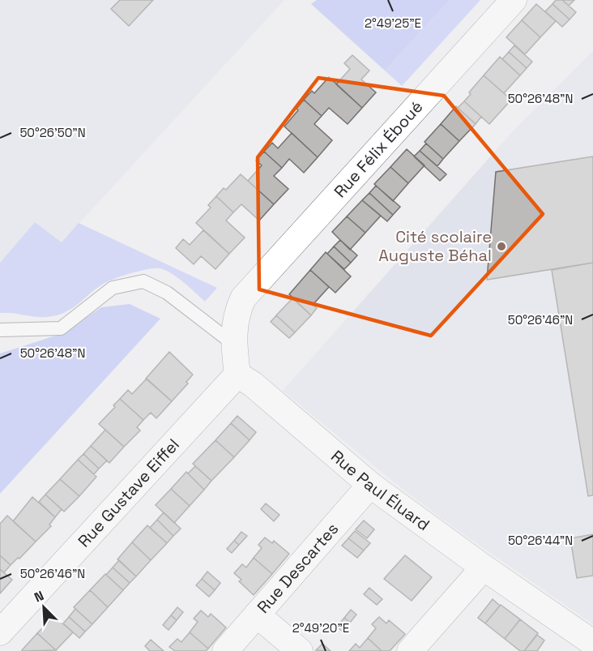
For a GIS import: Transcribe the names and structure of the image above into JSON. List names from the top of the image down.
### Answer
{
  "streets": {
    "street": [
      "Rue Félix Éboué",
      "Rue Paul Éluard",
      "Rue Gustave Eiffel",
      "Rue Descartes"
    ]
  },
  "crossings": [
    ["Rue Paul Éluard", "Rue Gustave Eiffel"],
    ["Rue Paul Éluard", "Rue Descartes"]
  ],
  "places": ["Cité scolaire Auguste Béhal"],
  "north": "top left",
  "coordinates": [
    "2°49'25\"E",
    "50°26'48\"N",
    "50°26'50\"N",
    "50°26'46\"N",
    "50°26'44\"N",
    "2°49'20\"E"
  ]
}
